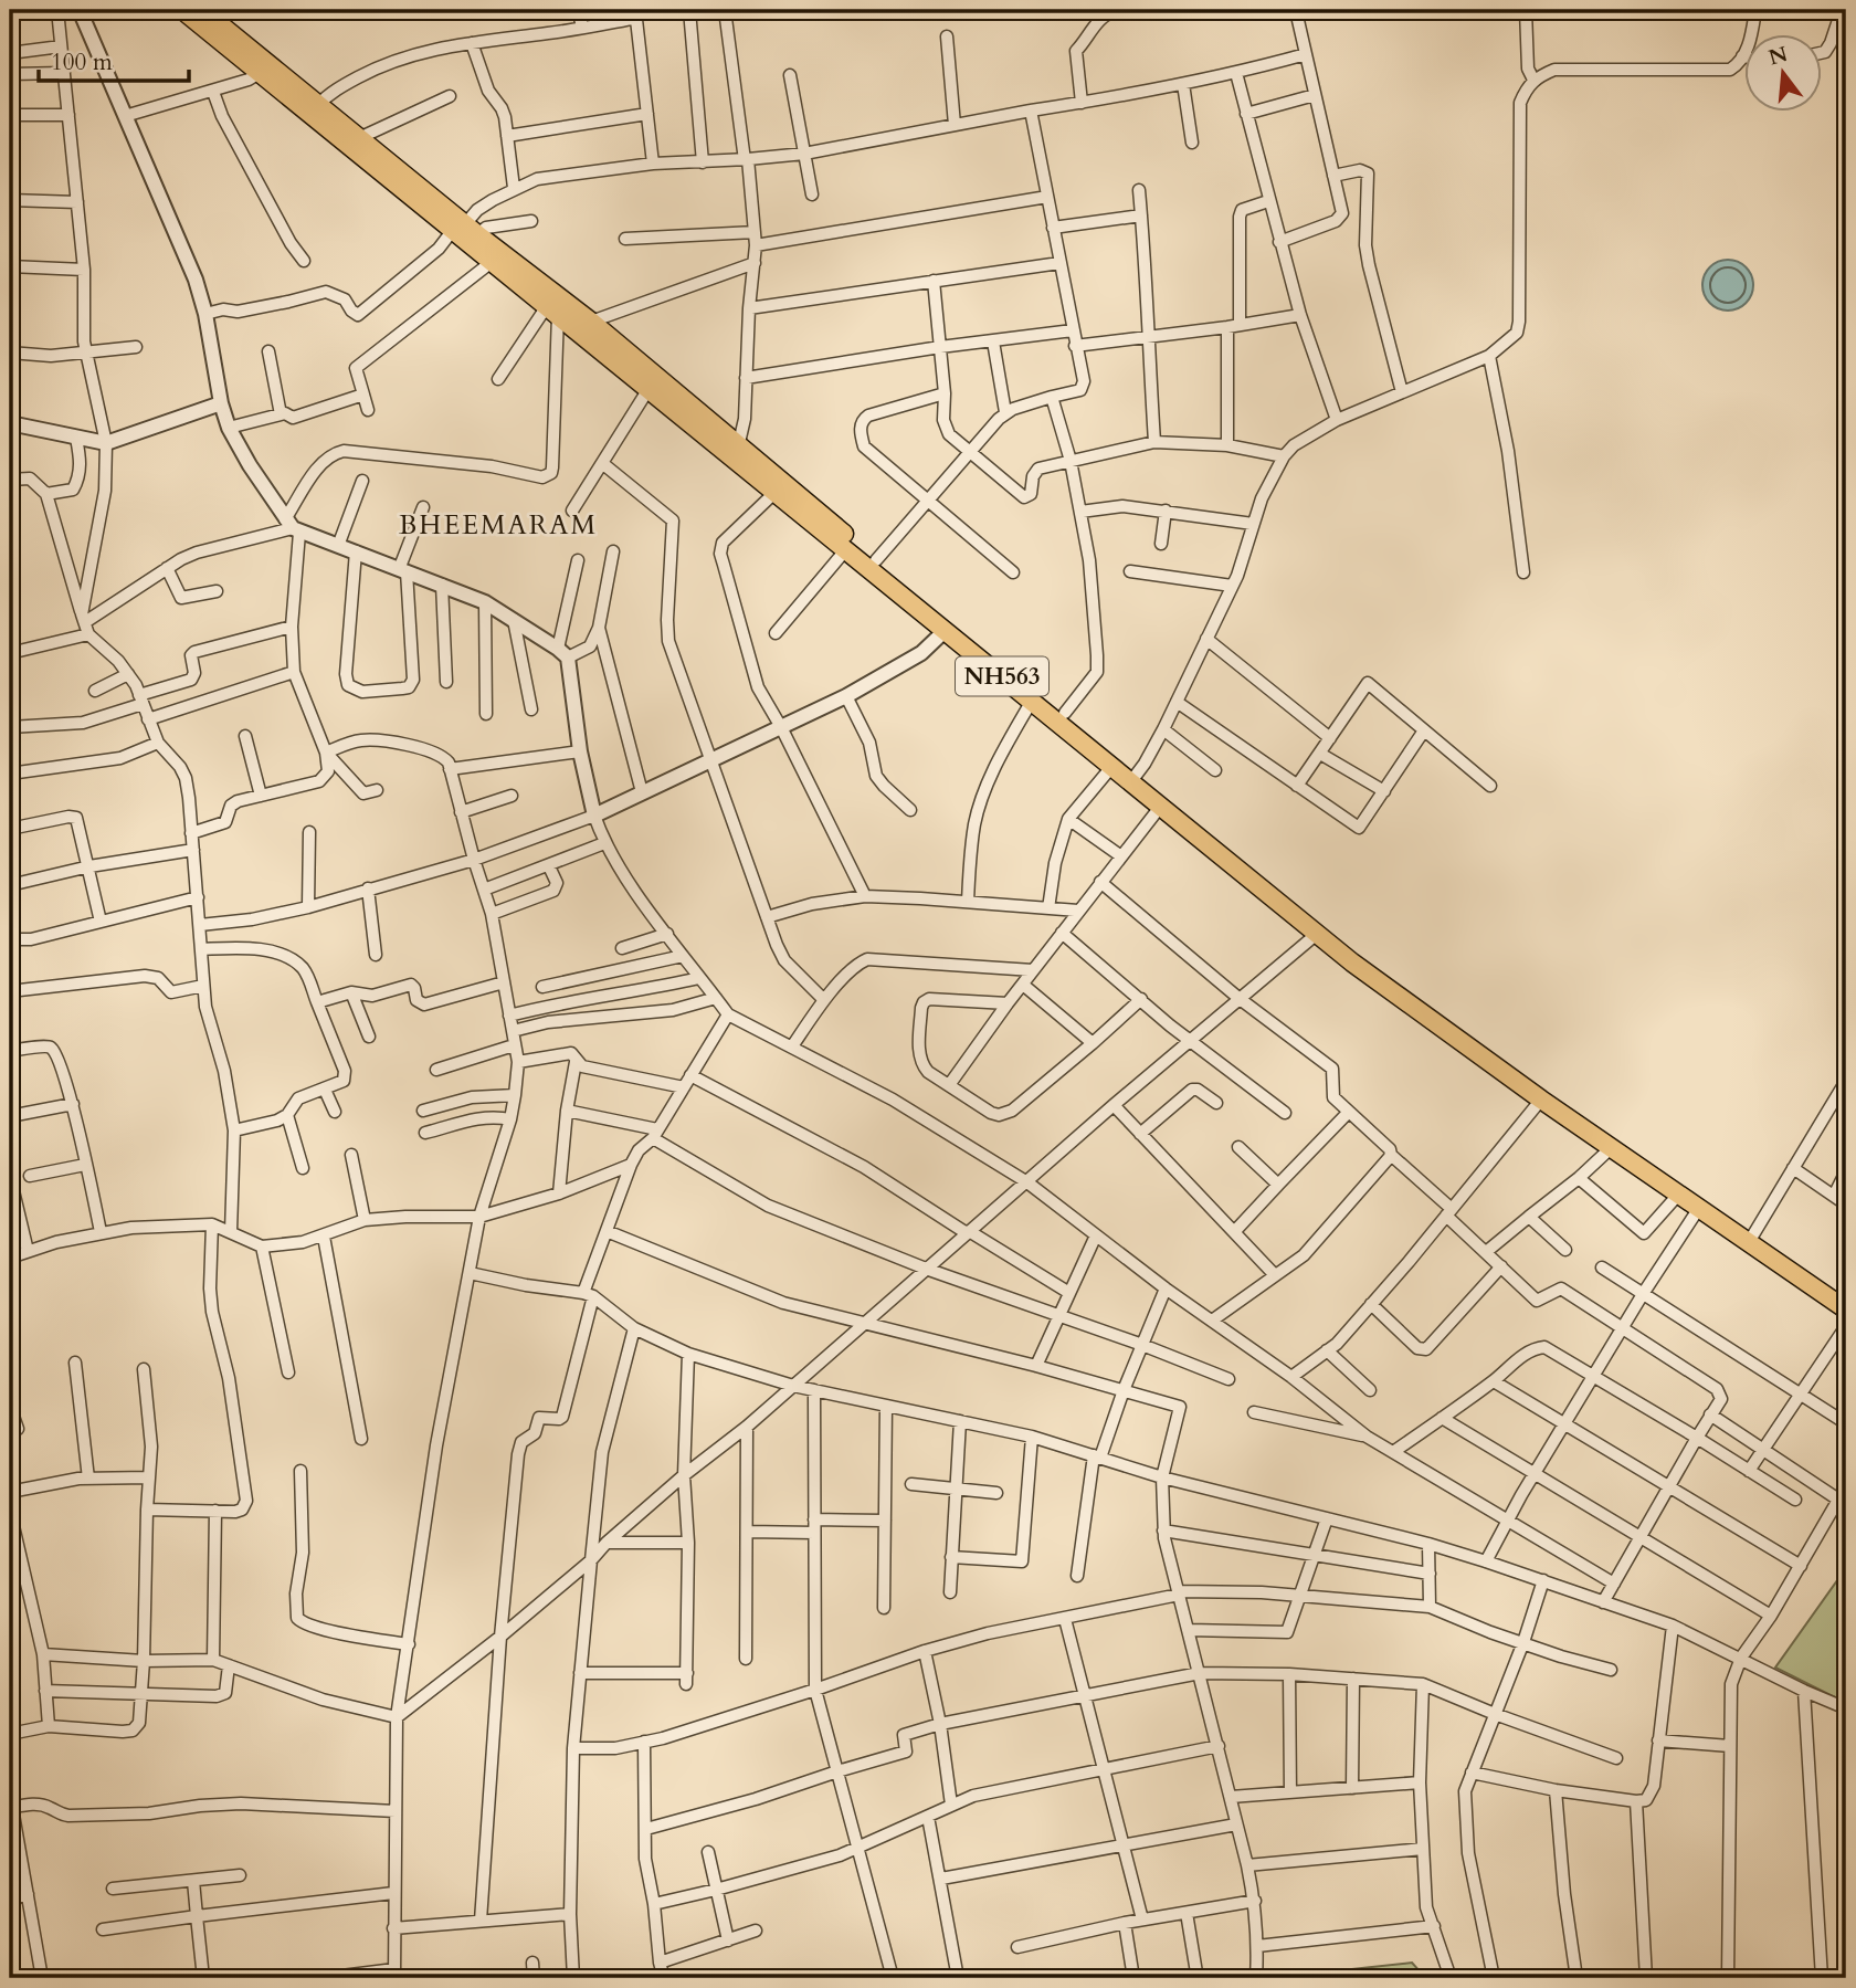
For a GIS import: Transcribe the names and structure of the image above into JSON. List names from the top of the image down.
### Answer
{
  "streets": {
    "highway": ["NH563"]
  },
  "districts": ["BHEEMARAM"],
  "scale_bar": "100 m",
  "north": "top"
}
